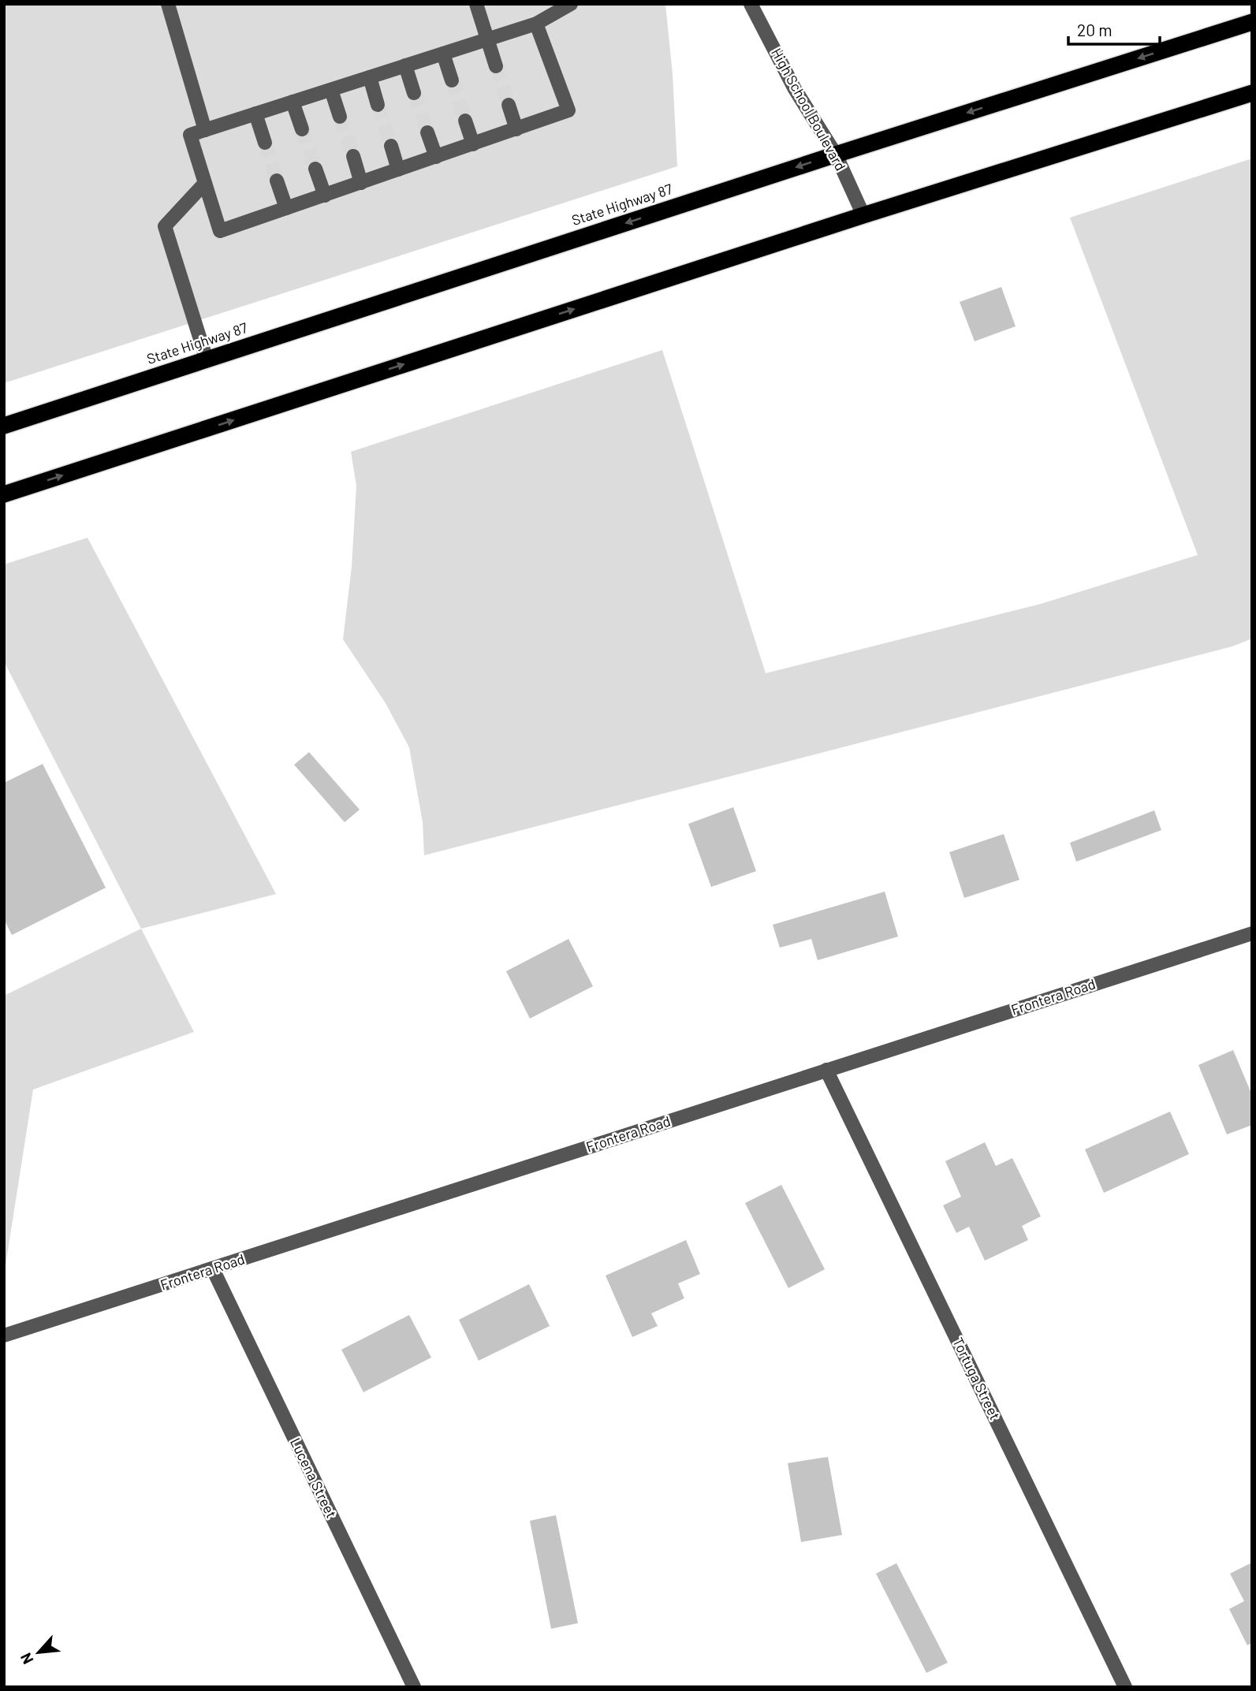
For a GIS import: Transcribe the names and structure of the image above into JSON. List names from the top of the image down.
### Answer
{
  "streets": {
    "highway": ["State Highway 87"],
    "street": [
      "High School Boulevard",
      "Frontera Road",
      "Tortuga Street",
      "Lucena Street"
    ]
  },
  "crossings": [
    ["High School Boulevard", "State Highway 87"],
    ["Frontera Road", "Tortuga Street"],
    ["Frontera Road", "Lucena Street"]
  ],
  "scale_bar": "20 m",
  "north": "bottom left"
}
